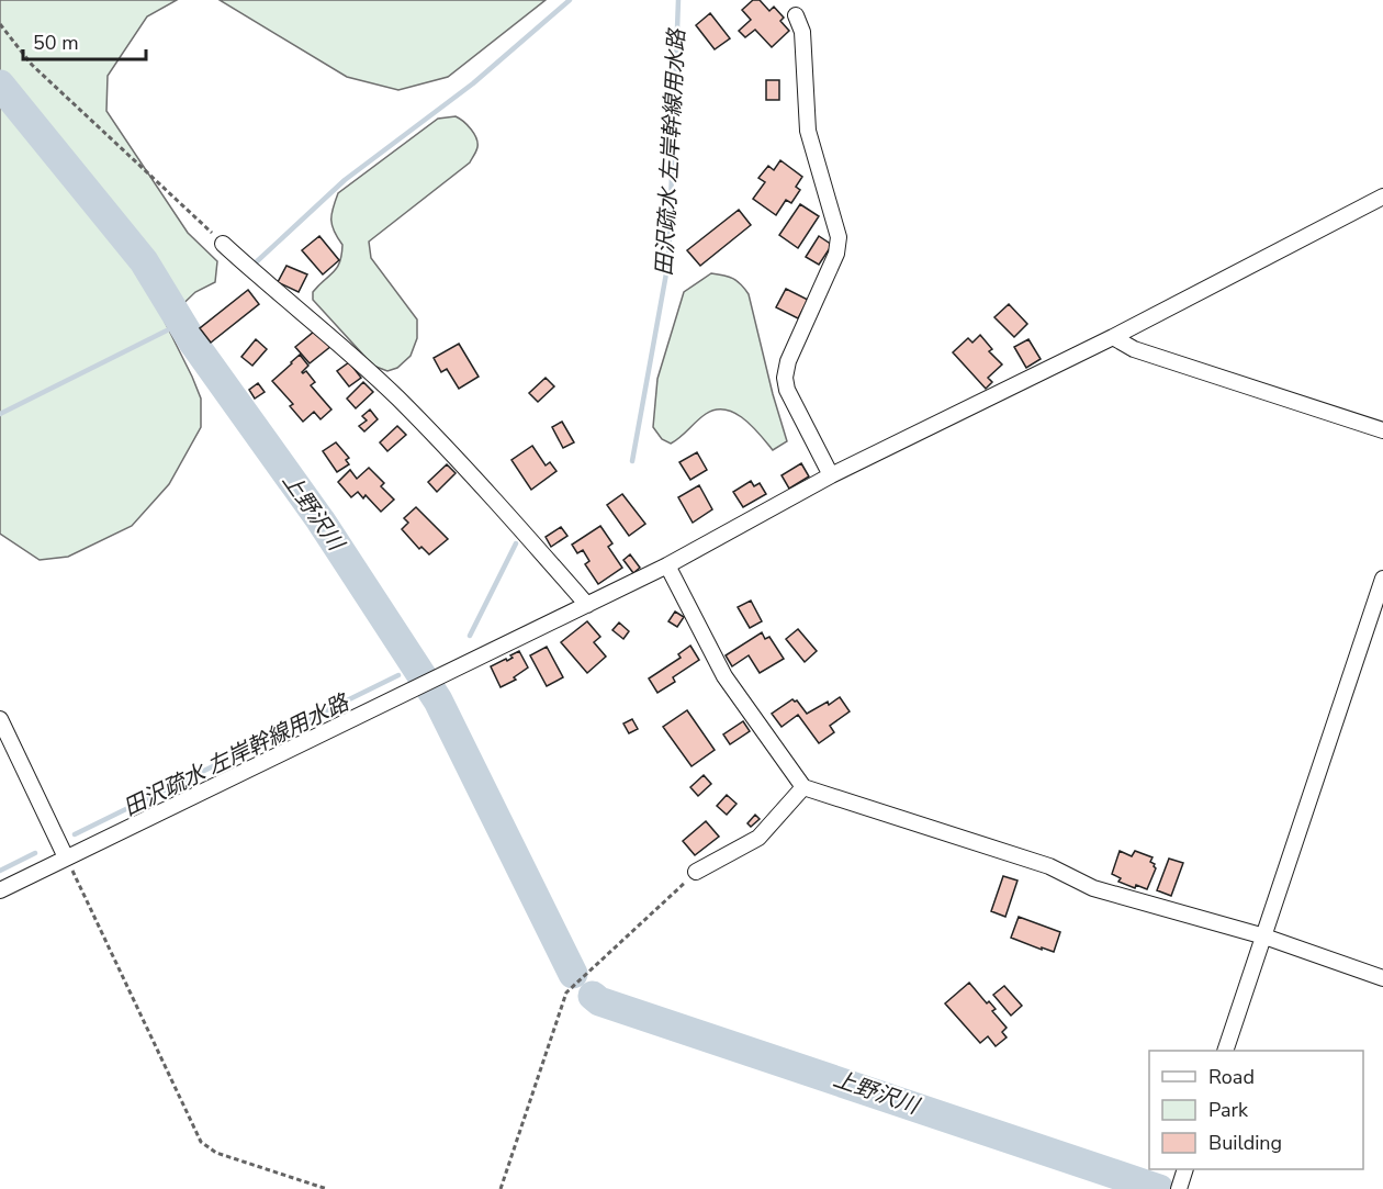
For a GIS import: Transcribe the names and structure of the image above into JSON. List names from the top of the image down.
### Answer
{
  "water": ["田沢疏水 左岸幹線用水路", "上野沢川"],
  "legend": ["Road", "Park", "Building"],
  "scale_bar": "50 m"
}
